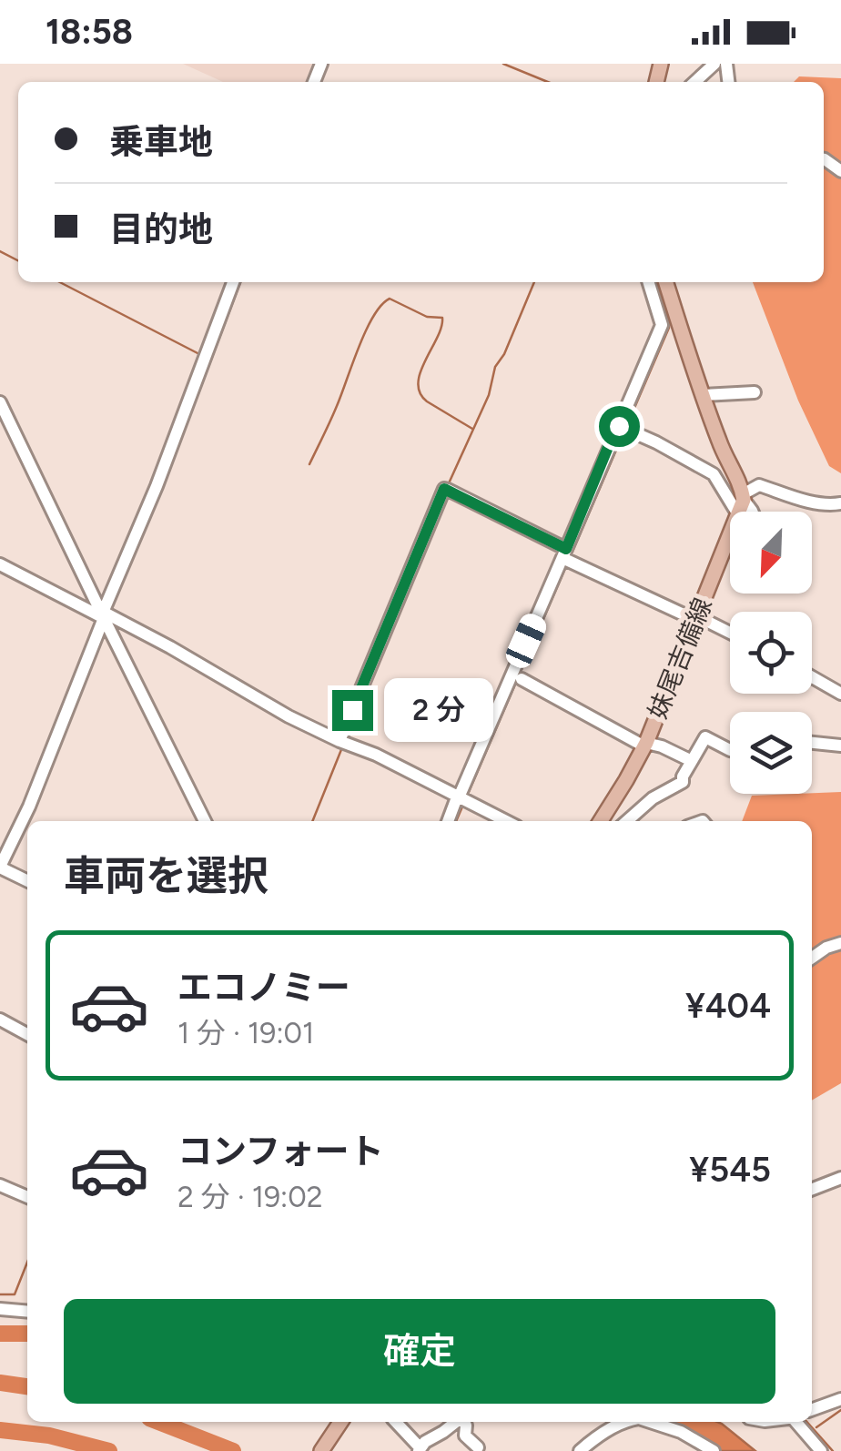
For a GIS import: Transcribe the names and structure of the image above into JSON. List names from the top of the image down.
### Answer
{
  "streets": {
    "main road": ["妹尾吉備線"]
  },
  "north": "bottom left",
  "page": {
    "status": "18:58",
    "banner": ["乗車地", "目的地"],
    "bubble": "2 分",
    "heading": "車両を選択",
    "list": [
      {
        "name": "エコノミー",
        "note": "1 分 · 19:01",
        "value": "¥404"
      },
      {
        "name": "コンフォート",
        "note": "2 分 · 19:02",
        "value": "¥545"
      }
    ],
    "buttons": "確定"
  }
}
